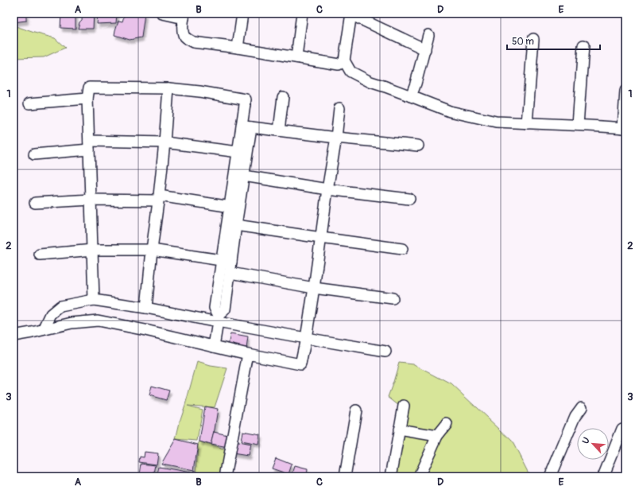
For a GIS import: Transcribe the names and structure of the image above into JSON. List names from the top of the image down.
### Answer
{
  "scale_bar": "50 m",
  "north": "top left",
  "grid": {
    "columns": [
      "A",
      "B",
      "C",
      "D",
      "E"
    ],
    "rows": ["1", "2", "3"]
  }
}
